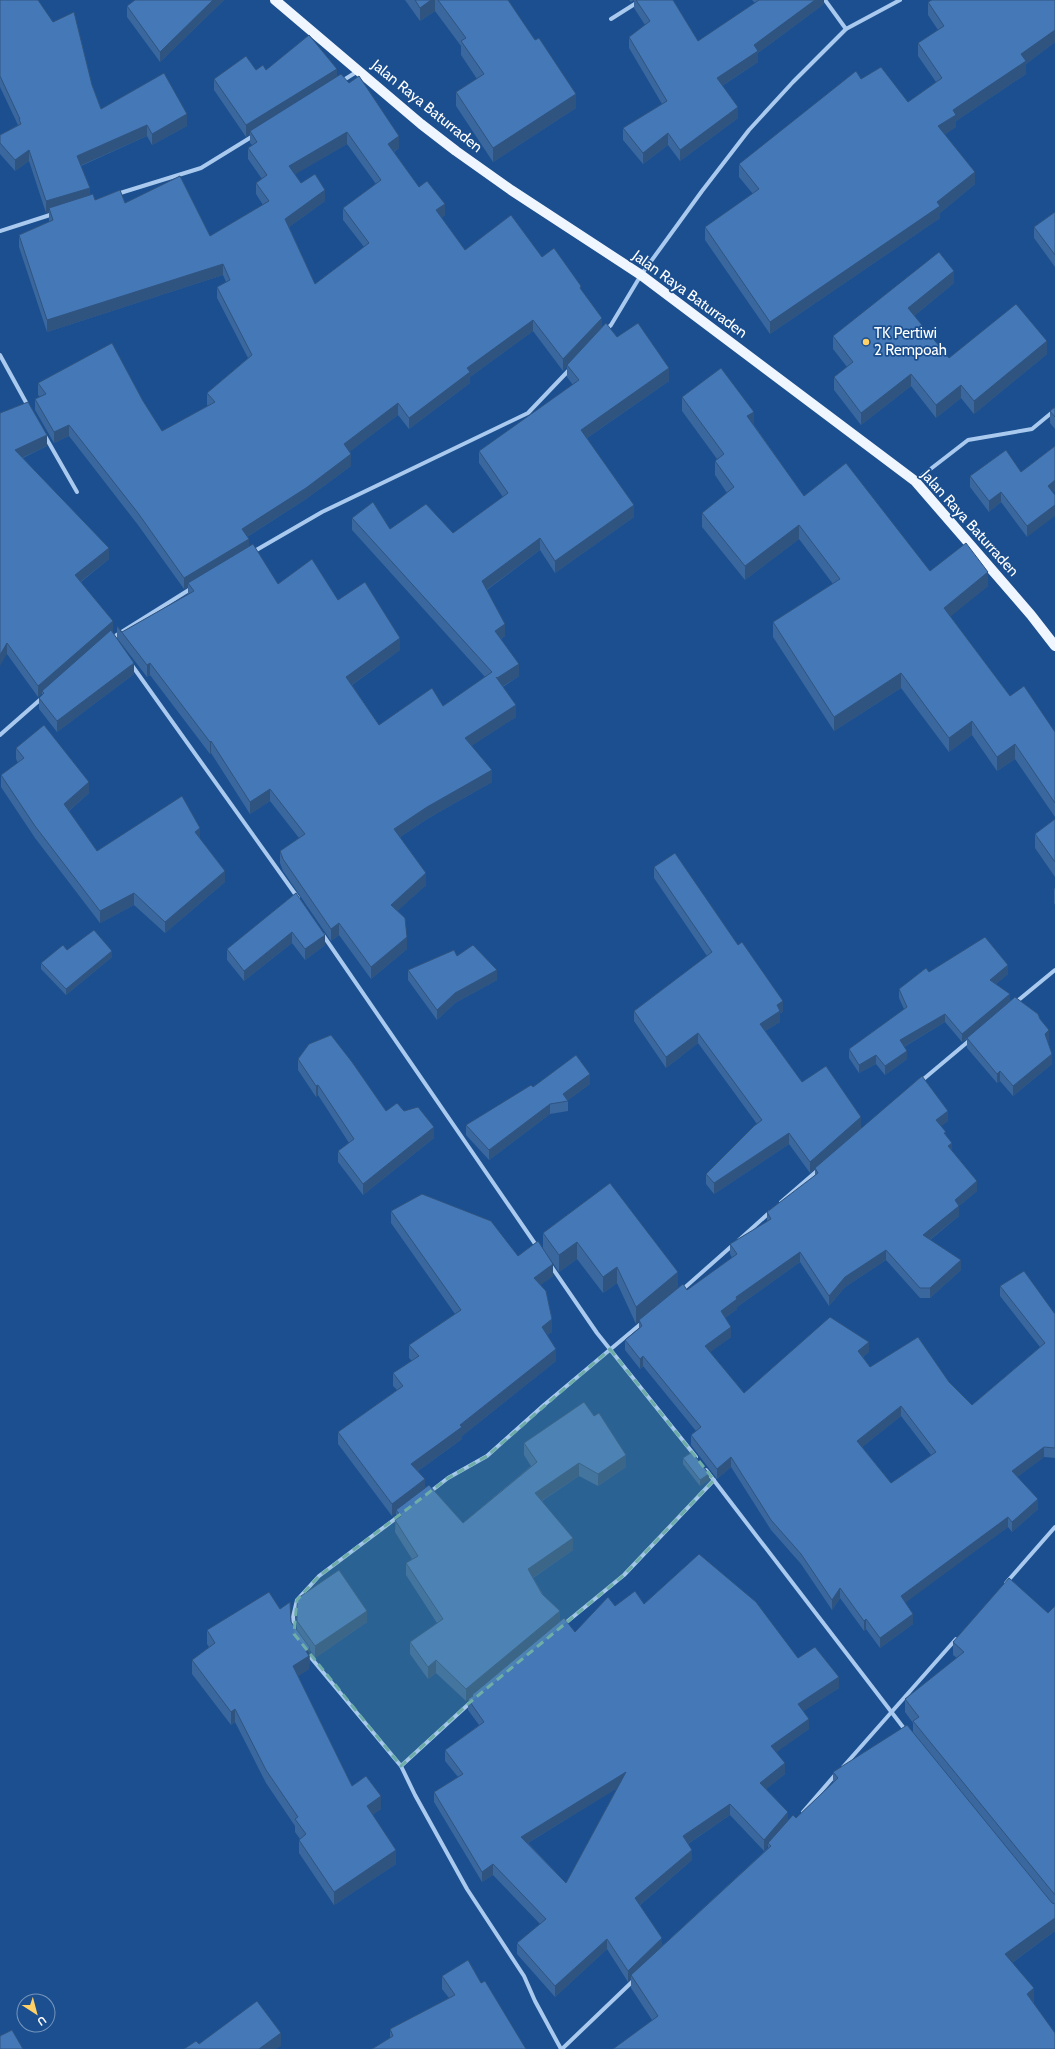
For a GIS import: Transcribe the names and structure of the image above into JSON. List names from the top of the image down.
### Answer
{
  "streets": {
    "main road": ["Jalan Raya Baturraden"]
  },
  "places": ["TK Pertiwi 2 Rempoah"],
  "north": "bottom right"
}
